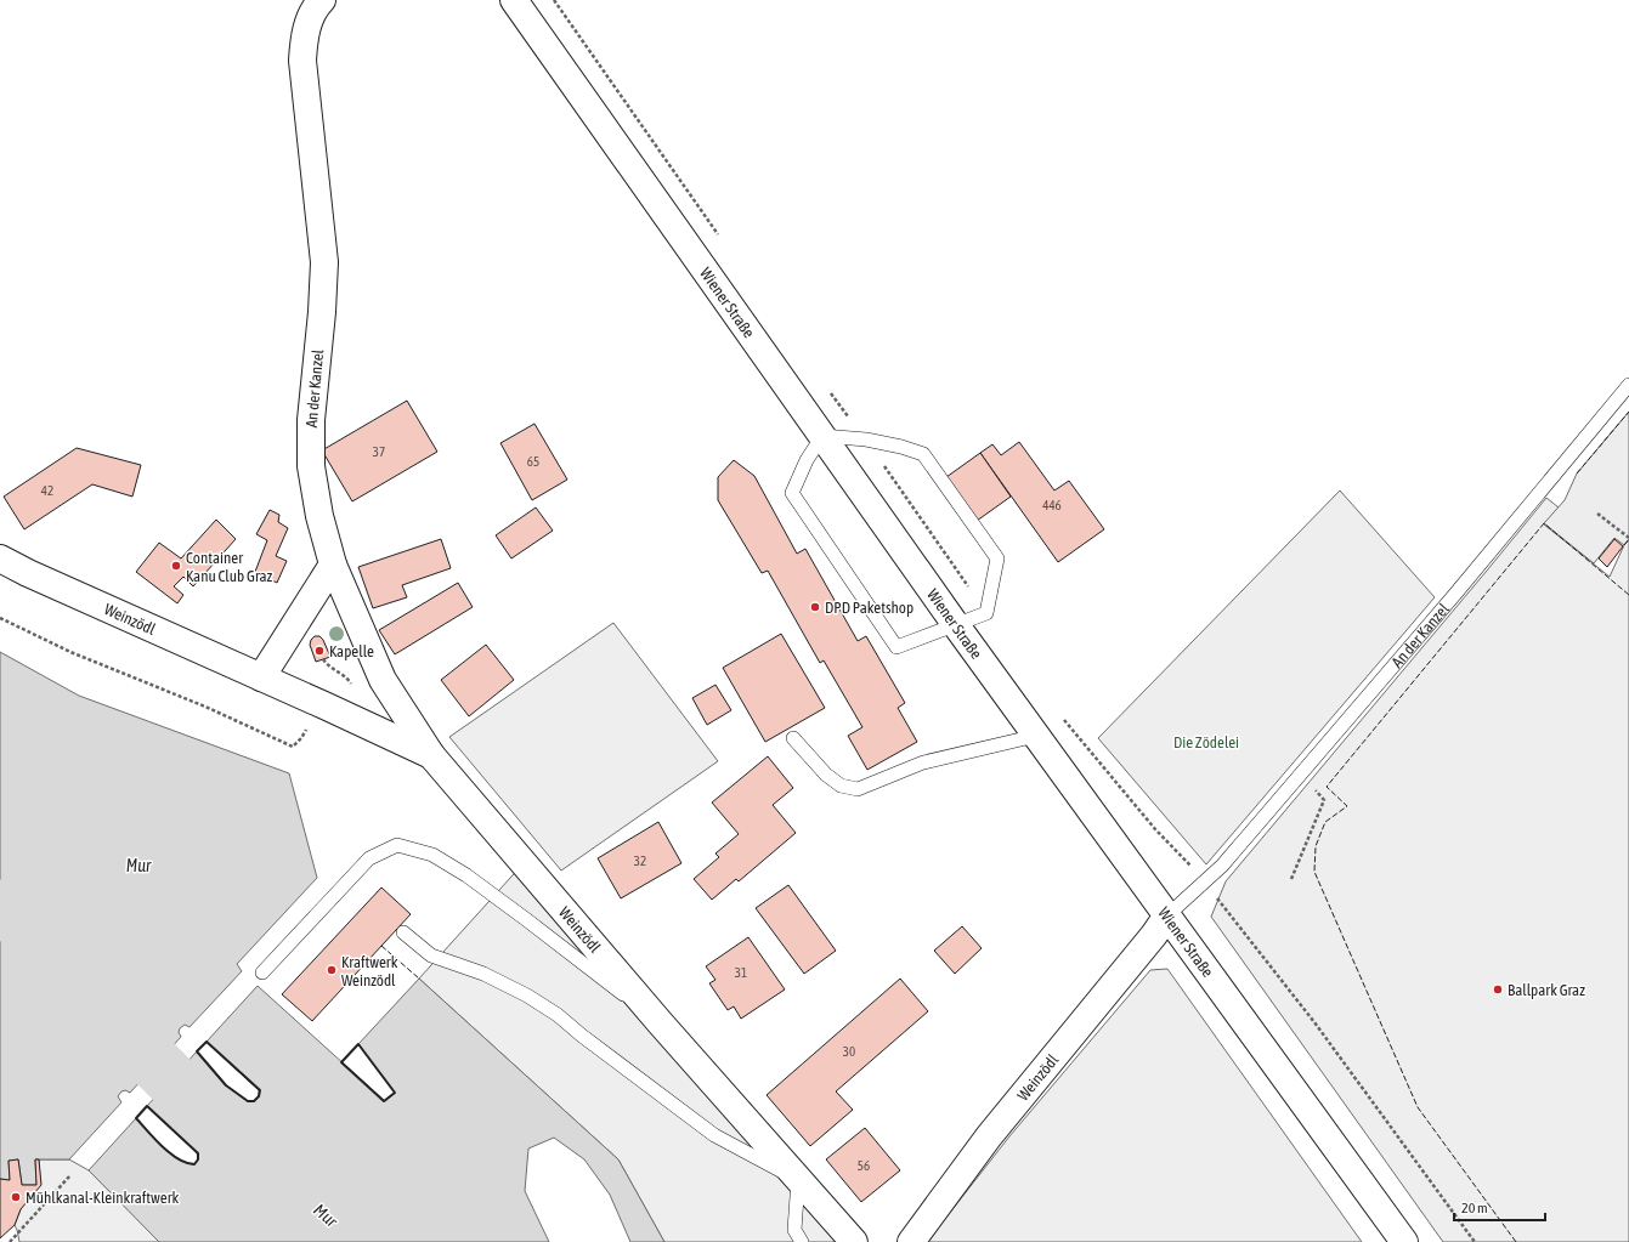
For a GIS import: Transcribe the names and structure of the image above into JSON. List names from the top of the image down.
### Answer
{
  "streets": {
    "street": ["Wiener Straße", "An der Kanzel", "Weinzödl"]
  },
  "crossings": [
    ["Wiener Straße", "An der Kanzel"],
    ["Wiener Straße", "Weinzödl"],
    ["An der Kanzel", "Weinzödl"]
  ],
  "water": ["Mur"],
  "parks": ["Die Zödelei"],
  "places": [
    "Container Kanu Club Graz",
    "DPD Paketshop",
    "Kapelle",
    "Kraftwerk Weinzödl",
    "Ballpark Graz",
    "Mühlkanal-Kleinkraftwerk"
  ],
  "house_numbers": [
    "37",
    "65",
    "42",
    "446",
    "32",
    "31",
    "30",
    "56"
  ],
  "scale_bar": "20 m"
}
